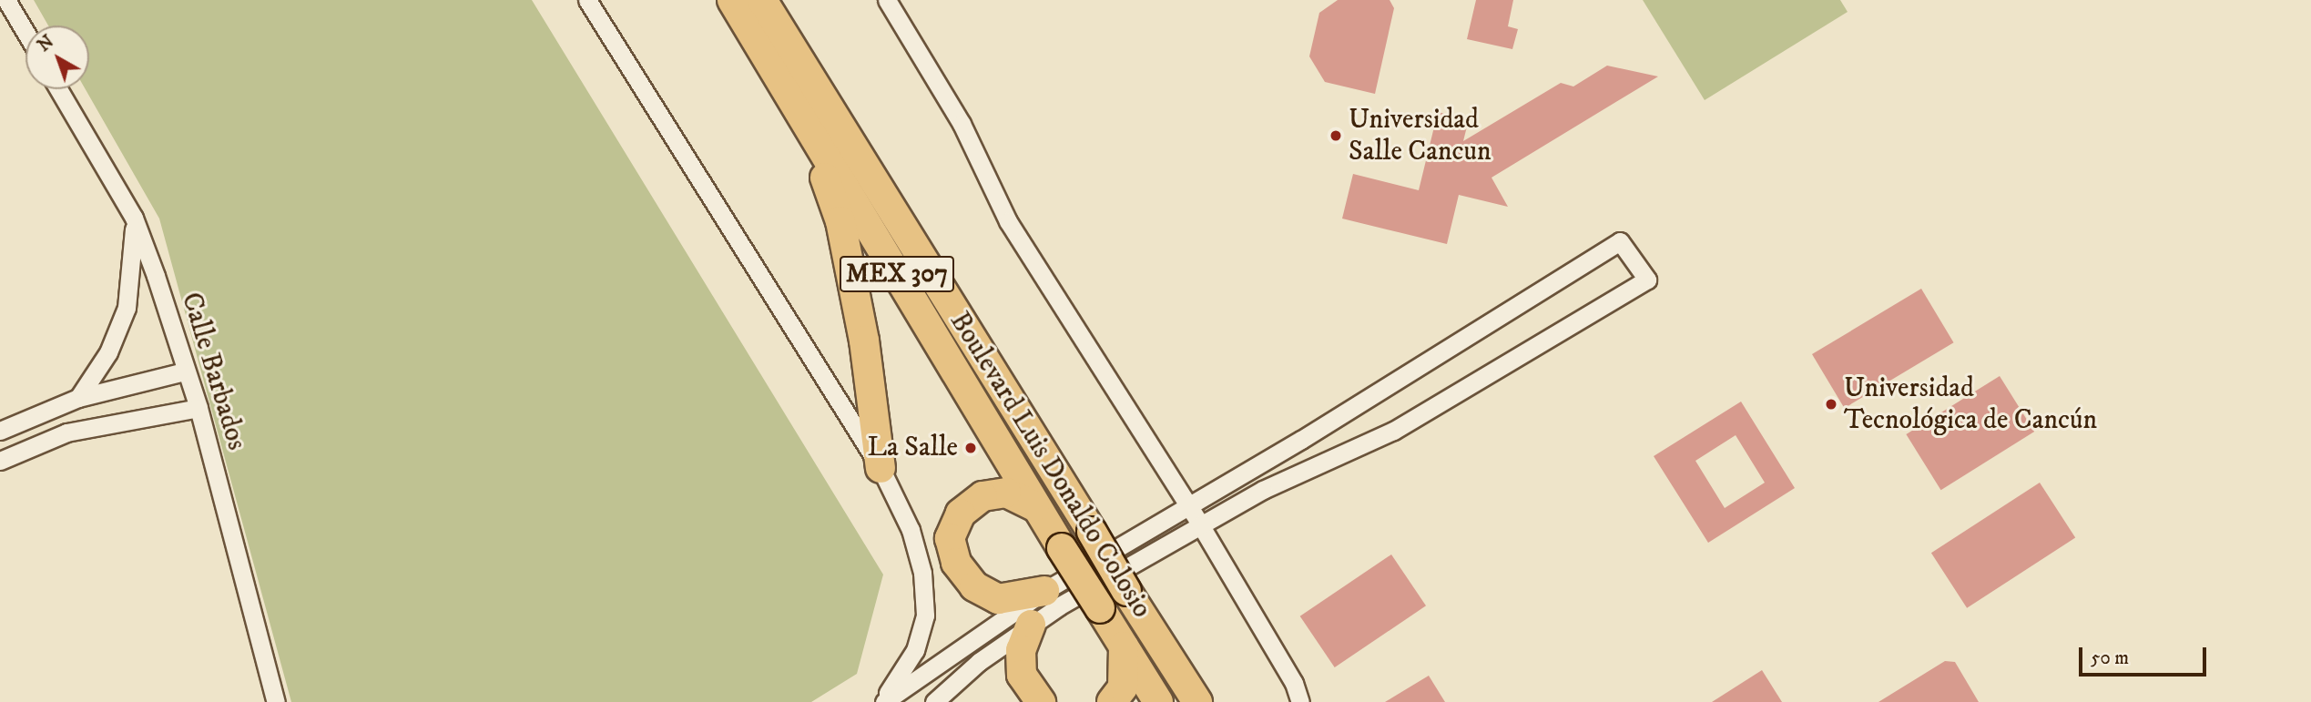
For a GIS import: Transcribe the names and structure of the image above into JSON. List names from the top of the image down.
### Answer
{
  "streets": {
    "main road": ["MEX 307", "Boulevard Luis Donaldo Colosio"],
    "street": ["Calle Barbados"]
  },
  "places": ["Universidad Salle Cancun", "Universidad Tecnológica de Cancún", "La Salle"],
  "scale_bar": "50 m",
  "north": "top left"
}
